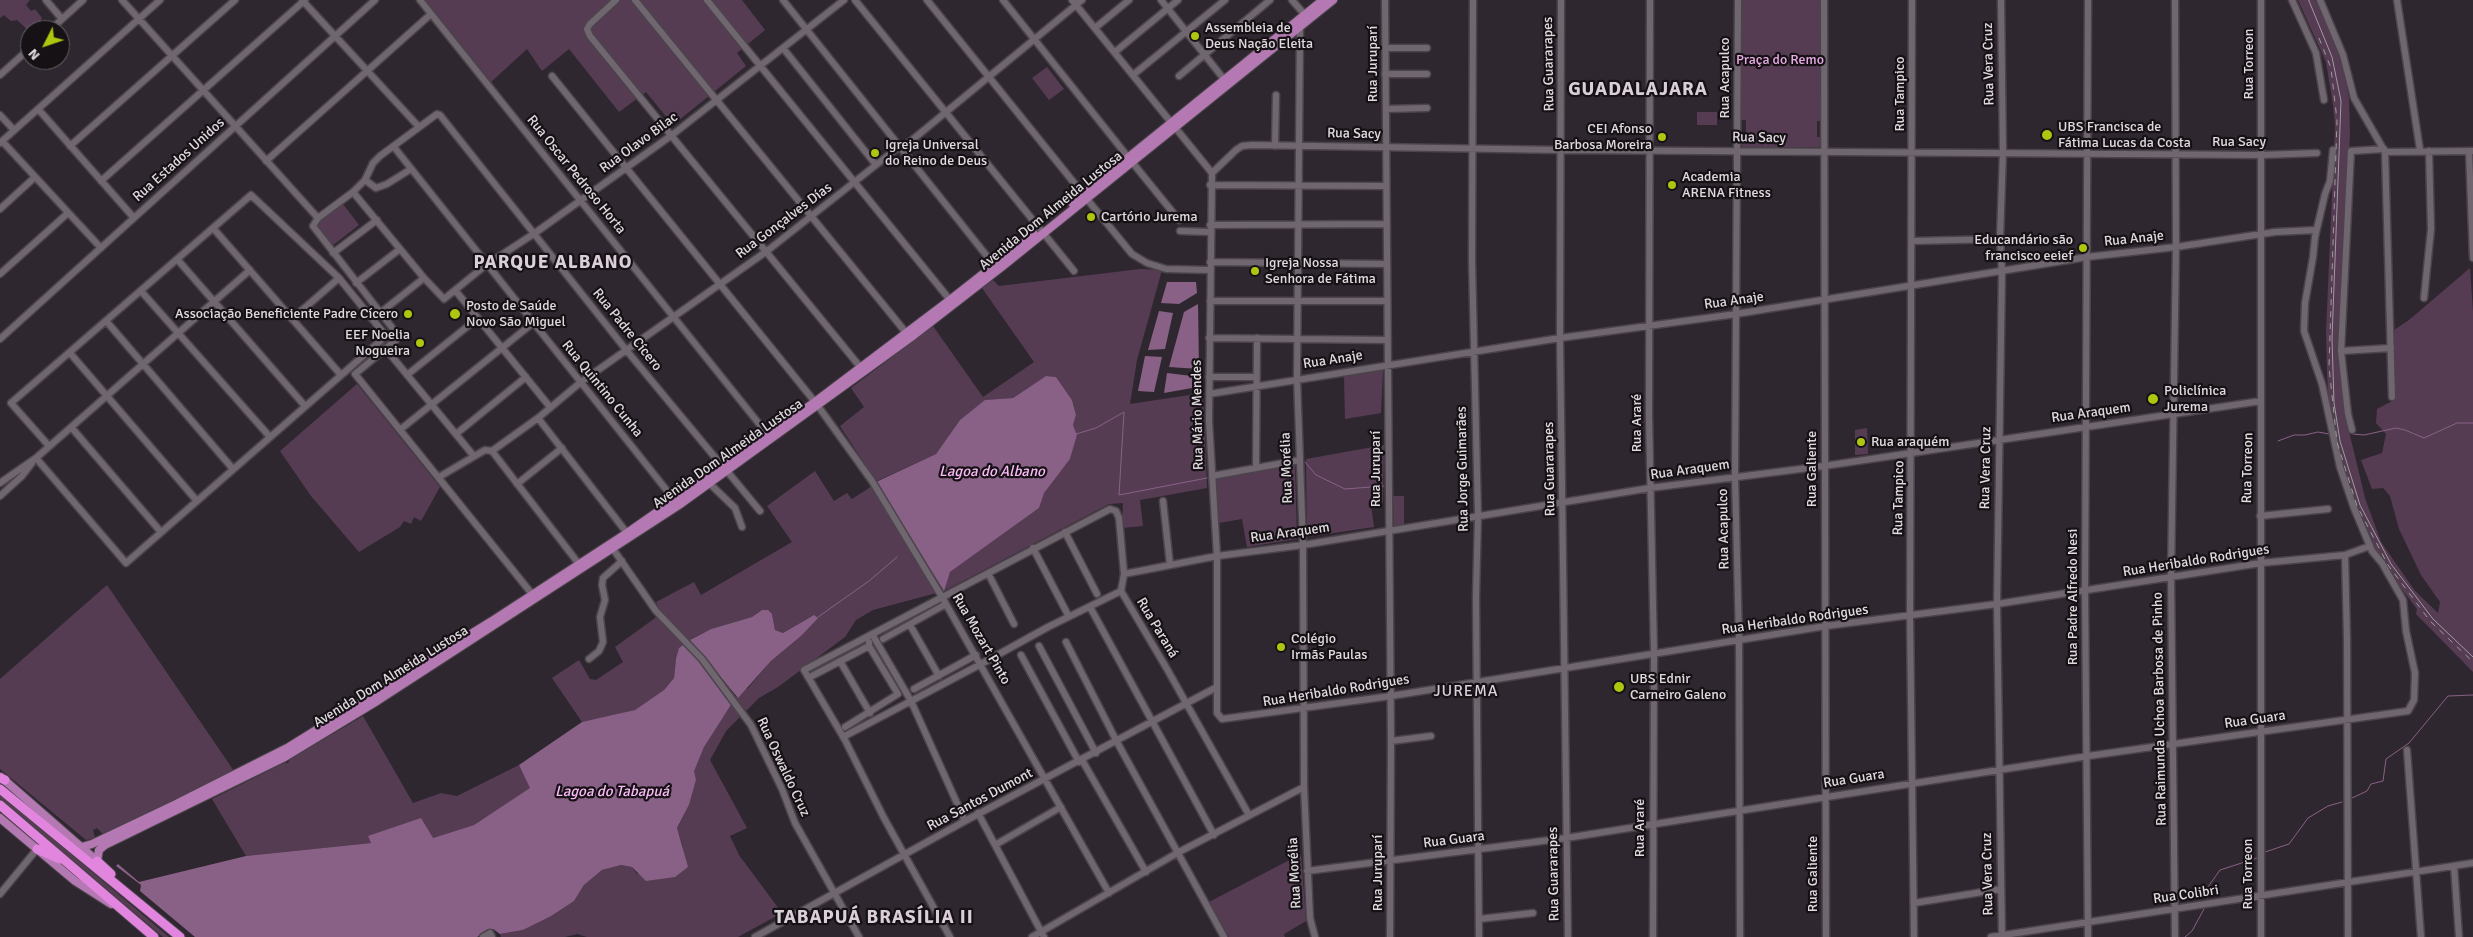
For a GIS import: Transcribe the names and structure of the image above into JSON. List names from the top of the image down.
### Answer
{
  "streets": {
    "main road": ["Avenida Dom Almeida Lustosa"],
    "street": [
      "Rua Juruparí",
      "Rua Guararapes",
      "Rua Vera Cruz",
      "Rua Torreon",
      "Rua Acapulco",
      "Rua Tampico",
      "Rua Sacy",
      "Rua Olavo Bilac",
      "Rua Estados Unidos",
      "Rua Oscar Pedroso Horta",
      "Rua Gonçalves Días",
      "Rua Anaje",
      "Rua Padre Cícero",
      "Rua Quintino Cunha",
      "Rua Araquem",
      "Rua Mário Mendes",
      "Rua Araré",
      "Rua Morélia",
      "Rua Jorge Guimarães",
      "Rua Galiente",
      "Rua Heribaldo Rodrigues",
      "Rua Padre Alfredo Nesi",
      "Rua Paraná",
      "Rua Mozart Pinto",
      "Rua Raimunda Uchoa Barbosa de Pinho",
      "Rua Guara",
      "Rua Oswaldo Cruz",
      "Rua Santos Dumont",
      "Rua Colibri"
    ]
  },
  "crossings": [
    ["Rua Juruparí", "Rua Sacy"],
    ["Rua Juruparí", "Rua Anaje"],
    ["Rua Juruparí", "Rua Araquem"],
    ["Rua Juruparí", "Rua Heribaldo Rodrigues"],
    ["Rua Juruparí", "Rua Guara"],
    ["Rua Guararapes", "Rua Sacy"],
    ["Rua Guararapes", "Rua Anaje"],
    ["Rua Guararapes", "Rua Araquem"],
    ["Rua Guararapes", "Rua Heribaldo Rodrigues"],
    ["Rua Guararapes", "Rua Guara"],
    ["Rua Vera Cruz", "Rua Sacy"],
    ["Rua Vera Cruz", "Rua Anaje"],
    ["Rua Vera Cruz", "Rua Araquem"],
    ["Rua Vera Cruz", "Rua Heribaldo Rodrigues"],
    ["Rua Vera Cruz", "Rua Guara"],
    ["Rua Vera Cruz", "Rua Colibri"],
    ["Rua Torreon", "Rua Sacy"],
    ["Rua Torreon", "Rua Anaje"],
    ["Rua Torreon", "Rua Araquem"],
    ["Rua Torreon", "Rua Heribaldo Rodrigues"],
    ["Rua Torreon", "Rua Guara"],
    ["Rua Torreon", "Rua Colibri"],
    ["Rua Acapulco", "Rua Sacy"],
    ["Rua Acapulco", "Rua Anaje"],
    ["Rua Acapulco", "Rua Araquem"],
    ["Rua Acapulco", "Rua Heribaldo Rodrigues"],
    ["Rua Acapulco", "Rua Guara"],
    ["Rua Tampico", "Rua Sacy"],
    ["Rua Tampico", "Rua Anaje"],
    ["Rua Tampico", "Rua Araquem"],
    ["Rua Tampico", "Rua Heribaldo Rodrigues"],
    ["Rua Tampico", "Rua Guara"],
    ["Rua Sacy", "Rua Mário Mendes"],
    ["Rua Sacy", "Rua Araré"],
    ["Rua Sacy", "Rua Morélia"],
    ["Rua Sacy", "Rua Jorge Guimarães"],
    ["Rua Sacy", "Rua Galiente"],
    ["Rua Sacy", "Rua Padre Alfredo Nesi"],
    ["Rua Sacy", "Rua Raimunda Uchoa Barbosa de Pinho"],
    ["Rua Olavo Bilac", "Rua Oscar Pedroso Horta"],
    ["Rua Olavo Bilac", "Rua Padre Cícero"],
    ["Rua Olavo Bilac", "Rua Quintino Cunha"],
    ["Rua Olavo Bilac", "Rua Mozart Pinto"],
    ["Rua Oscar Pedroso Horta", "Avenida Dom Almeida Lustosa"],
    ["Rua Oscar Pedroso Horta", "Rua Gonçalves Días"],
    ["Avenida Dom Almeida Lustosa", "Rua Padre Cícero"],
    ["Avenida Dom Almeida Lustosa", "Rua Quintino Cunha"],
    ["Avenida Dom Almeida Lustosa", "Rua Morélia"],
    ["Avenida Dom Almeida Lustosa", "Rua Mozart Pinto"],
    ["Avenida Dom Almeida Lustosa", "Rua Oswaldo Cruz"],
    ["Rua Gonçalves Días", "Rua Padre Cícero"],
    ["Rua Gonçalves Días", "Rua Quintino Cunha"],
    ["Rua Gonçalves Días", "Rua Mozart Pinto"],
    ["Rua Anaje", "Rua Mário Mendes"],
    ["Rua Anaje", "Rua Araré"],
    ["Rua Anaje", "Rua Morélia"],
    ["Rua Anaje", "Rua Jorge Guimarães"],
    ["Rua Anaje", "Rua Galiente"],
    ["Rua Anaje", "Rua Padre Alfredo Nesi"],
    ["Rua Anaje", "Rua Raimunda Uchoa Barbosa de Pinho"],
    ["Rua Araquem", "Rua Mário Mendes"],
    ["Rua Araquem", "Rua Araré"],
    ["Rua Araquem", "Rua Morélia"],
    ["Rua Araquem", "Rua Jorge Guimarães"],
    ["Rua Araquem", "Rua Galiente"],
    ["Rua Araquem", "Rua Padre Alfredo Nesi"],
    ["Rua Araquem", "Rua Paraná"],
    ["Rua Araquem", "Rua Raimunda Uchoa Barbosa de Pinho"],
    ["Rua Mário Mendes", "Rua Heribaldo Rodrigues"],
    ["Rua Mário Mendes", "Rua Santos Dumont"],
    ["Rua Araré", "Rua Heribaldo Rodrigues"],
    ["Rua Araré", "Rua Guara"],
    ["Rua Morélia", "Rua Heribaldo Rodrigues"],
    ["Rua Morélia", "Rua Guara"],
    ["Rua Jorge Guimarães", "Rua Heribaldo Rodrigues"],
    ["Rua Jorge Guimarães", "Rua Guara"],
    ["Rua Galiente", "Rua Heribaldo Rodrigues"],
    ["Rua Galiente", "Rua Guara"],
    ["Rua Heribaldo Rodrigues", "Rua Padre Alfredo Nesi"],
    ["Rua Heribaldo Rodrigues", "Rua Raimunda Uchoa Barbosa de Pinho"],
    ["Rua Heribaldo Rodrigues", "Rua Guara"],
    ["Rua Padre Alfredo Nesi", "Rua Guara"],
    ["Rua Padre Alfredo Nesi", "Rua Colibri"],
    ["Rua Paraná", "Rua Mozart Pinto"],
    ["Rua Paraná", "Rua Santos Dumont"],
    ["Rua Mozart Pinto", "Rua Santos Dumont"],
    ["Rua Raimunda Uchoa Barbosa de Pinho", "Rua Guara"],
    ["Rua Raimunda Uchoa Barbosa de Pinho", "Rua Colibri"],
    ["Rua Oswaldo Cruz", "Rua Santos Dumont"]
  ],
  "districts": [
    "GUADALAJARA",
    "PARQUE ALBANO",
    "JUREMA",
    "TABAPUÁ BRASÍLIA II"
  ],
  "water": ["Lagoa do Albano", "Lagoa do Tabapuá"],
  "parks": ["Praça do Remo"],
  "places": [
    "Assembleia de Deus Nação Eleita",
    "UBS Francisca de Fátima Lucas da Costa",
    "CEI Afonso Barbosa Moreira",
    "Igreja Universal do Reino de Deus",
    "Academia ARENA Fitness",
    "Cartório Jurema",
    "Educandário são francisco eeief",
    "Igreja Nossa Senhora de Fátima",
    "Associação Beneficiente Padre Cícero",
    "Posto de Saúde Novo São Miguel",
    "EEF Noelia Nogueira",
    "Policlínica Jurema",
    "Rua araquém",
    "Colégio Irmãs Paulas",
    "UBS Ednir Carneiro Galeno"
  ],
  "north": "bottom left"
}
